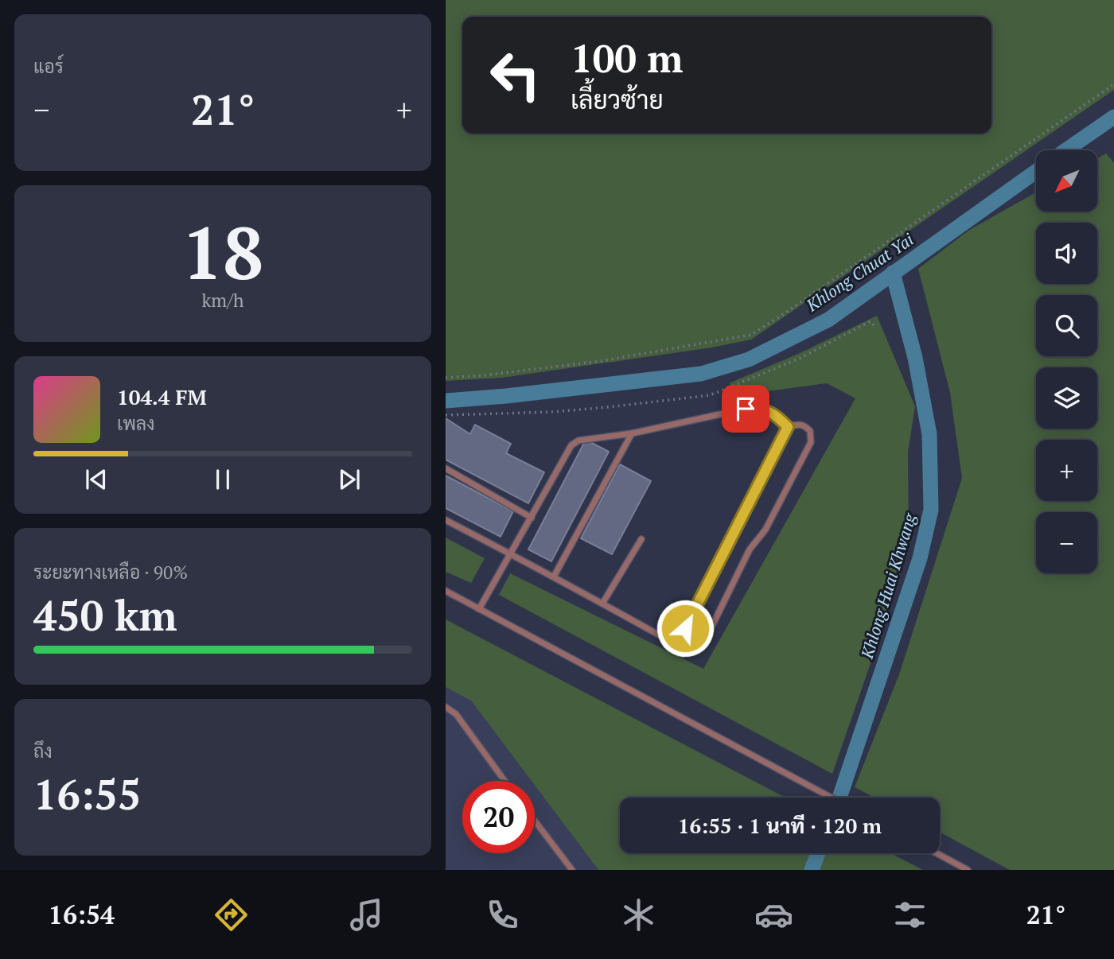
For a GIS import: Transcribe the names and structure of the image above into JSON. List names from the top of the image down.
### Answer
{
  "water": ["Khlong Chuat Yai", "Khlong Huai Khwang"],
  "north": "bottom left",
  "page": {
    "tile": [
      "แอร์",
      ["18", "km/h"],
      ["ระยะทางเหลือ · 90%", "450 km"],
      ["ถึง", "16:55"]
    ],
    "turn": ["100 m", "เลี้ยวซ้าย"],
    "heat": ["−", "21°", "+"],
    "map_buttons": ["+", "−"],
    "song": ["104.4 FM", "เพลง"],
    "limit": "20",
    "trip": "16:55 · 1 นาที · 120 m",
    "tabs": ["16:54", "21°"]
  }
}
